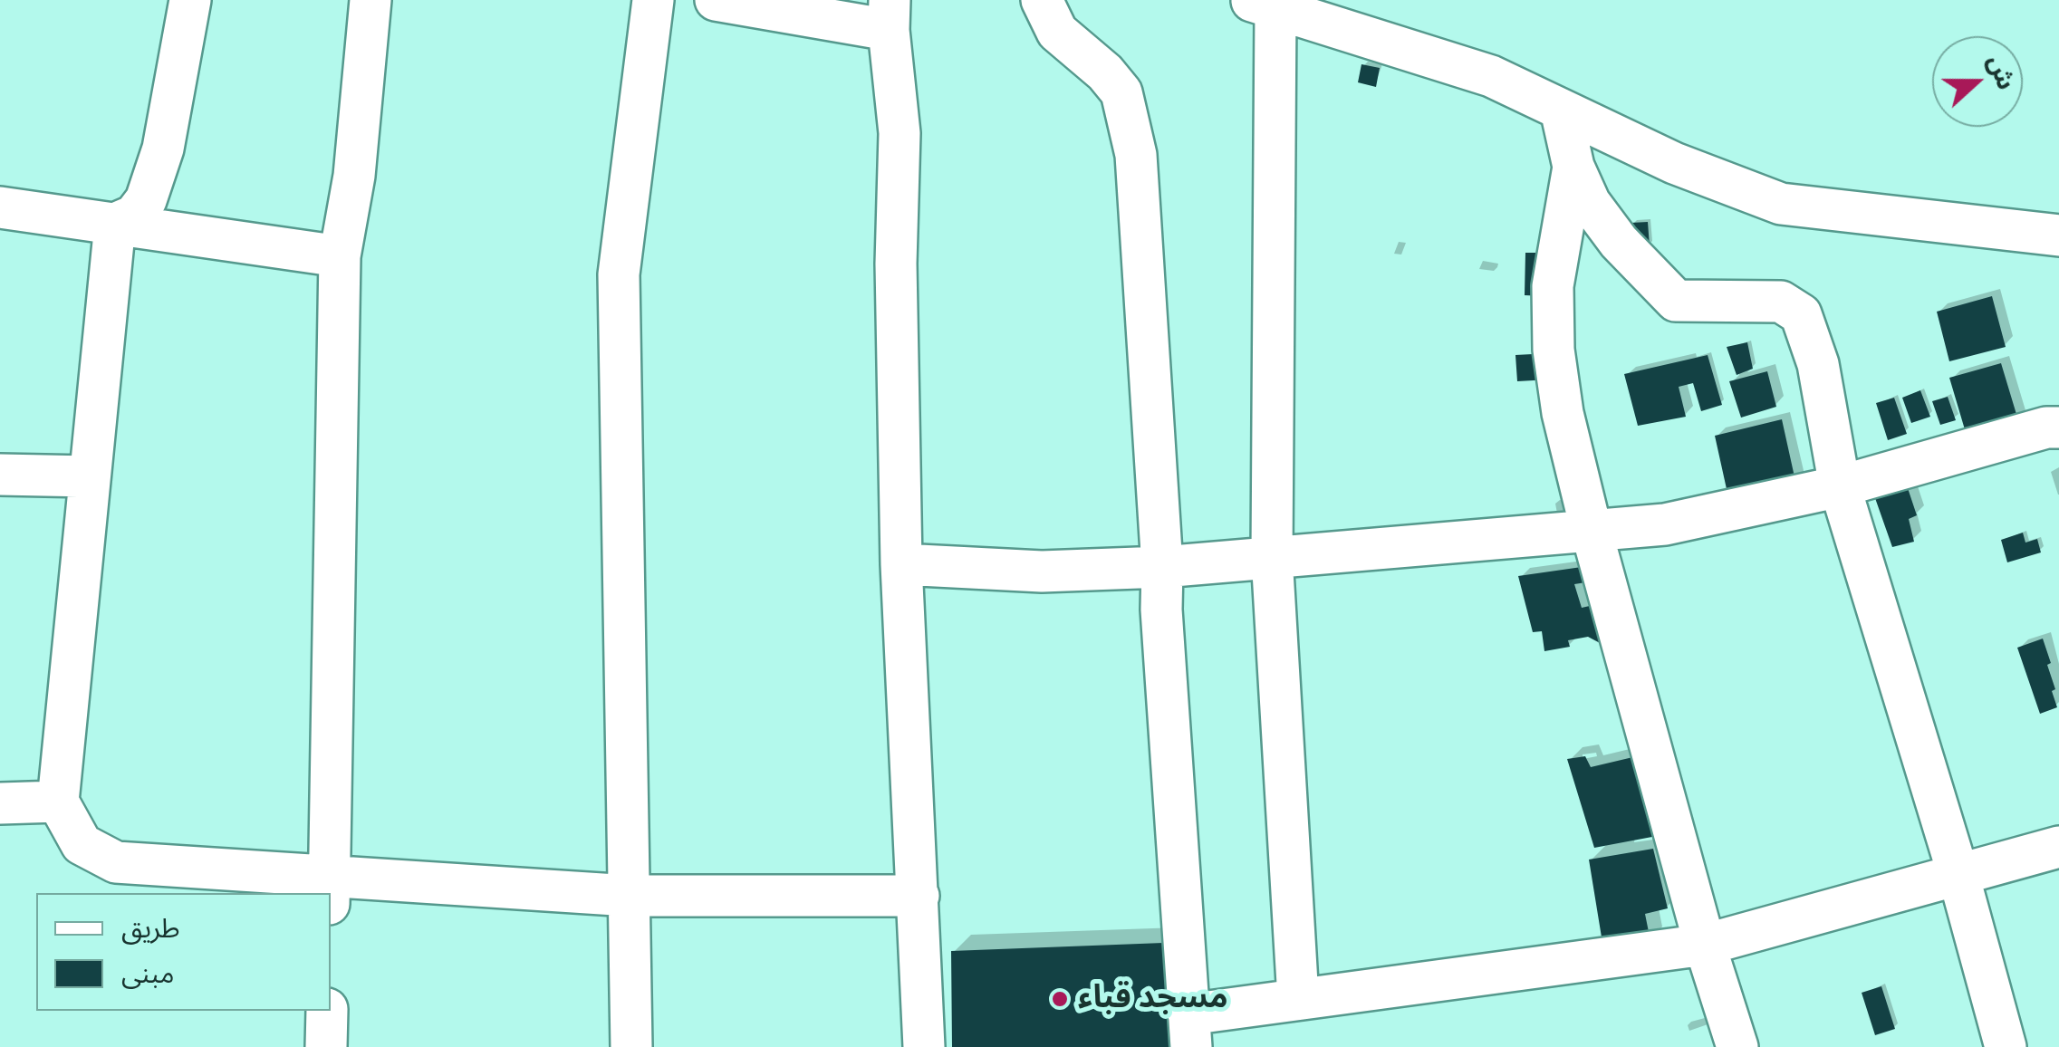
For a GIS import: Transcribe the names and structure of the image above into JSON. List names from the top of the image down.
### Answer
{
  "places": ["مسجد قباء"],
  "legend": ["طريق", "مبنى"],
  "north": "right"
}
